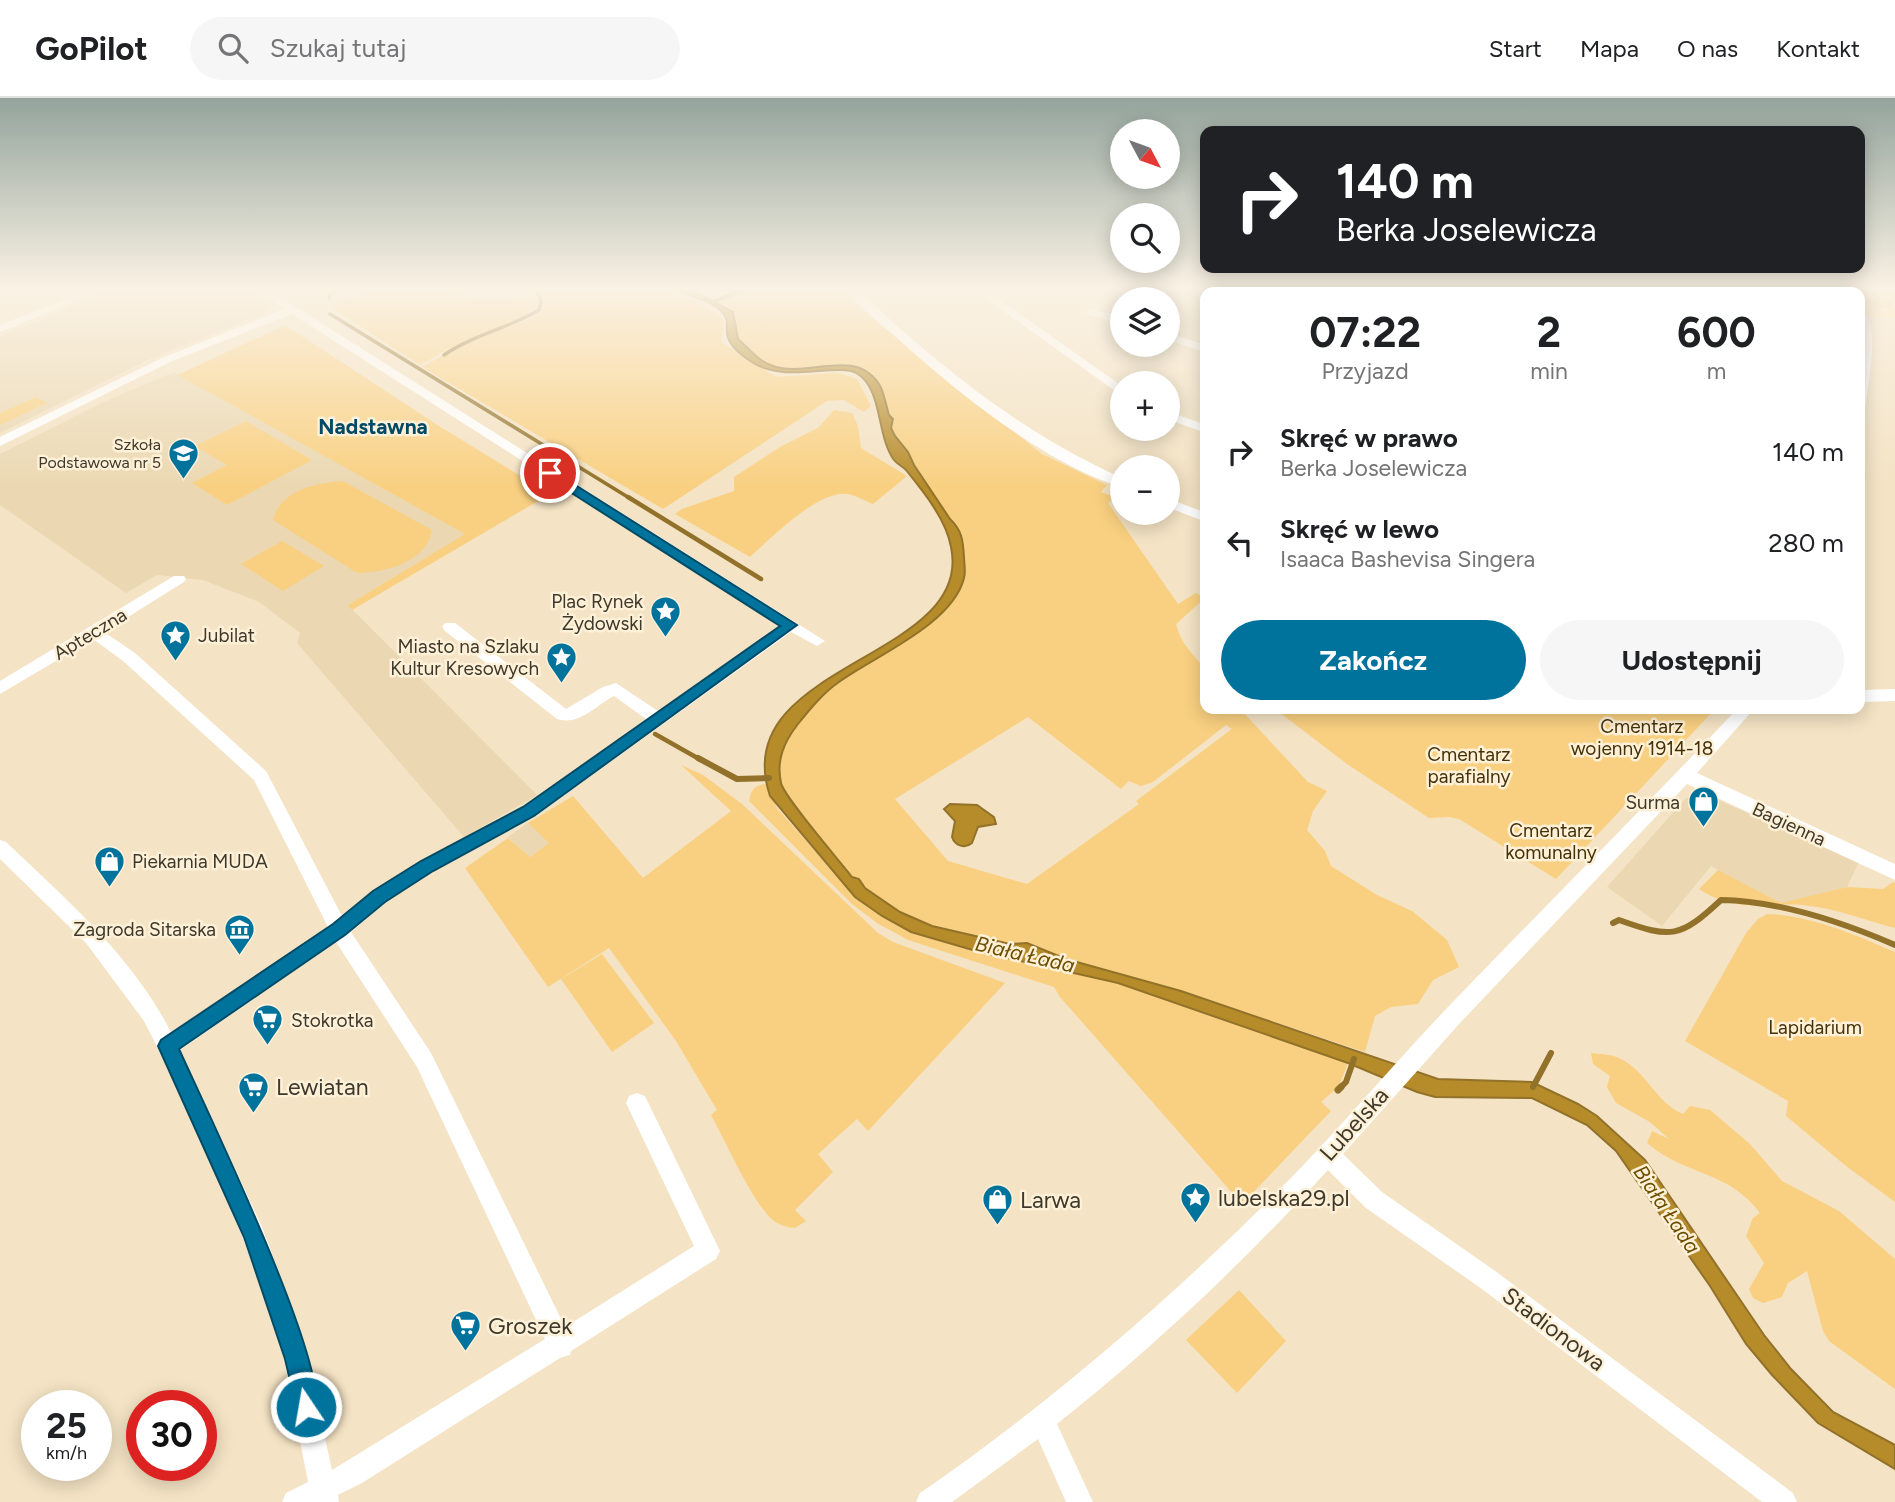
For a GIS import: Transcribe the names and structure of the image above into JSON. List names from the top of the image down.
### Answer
{
  "streets": {
    "street": [
      "Apteczna",
      "Bagienna",
      "Lubelska",
      "Stadionowa"
    ]
  },
  "crossings": [
    ["Bagienna", "Lubelska"],
    ["Lubelska", "Stadionowa"]
  ],
  "districts": ["Nadstawna"],
  "water": ["Biała Łada"],
  "parks": [
    "Cmentarz wojenny 1914-18",
    "Cmentarz parafialny",
    "Cmentarz komunalny",
    "Lapidarium"
  ],
  "places": {
    "school or university": ["Szkoła Podstawowa nr 5"],
    "place": [
      "Plac Rynek Żydowski",
      "Jubilat",
      "Miasto na Szlaku Kultur Kresowych",
      "lubelska29.pl"
    ],
    "shop": ["Surma", "Piekarnia MUDA", "Larwa"],
    "museum": ["Zagroda Sitarska"],
    "supermarket": ["Stokrotka", "Lewiatan", "Groszek"]
  },
  "north": "bottom right",
  "page": {
    "header": "GoPilot",
    "search": "Szukaj tutaj",
    "nav": [
      "Start",
      "Mapa",
      "O nas",
      "Kontakt"
    ],
    "map_buttons": ["+", "−"],
    "turn": ["140 m", "Berka Joselewicza"],
    "eta": [
      "07:22",
      "Przyjazd",
      "2",
      "min",
      "600",
      "m"
    ],
    "list": [
      {
        "name": "Skręć w prawo",
        "note": "Berka Joselewicza",
        "value": "140 m"
      },
      {
        "name": "Skręć w lewo",
        "note": "Isaaca Bashevisa Singera",
        "value": "280 m"
      }
    ],
    "buttons": ["Zakończ", "Udostępnij"],
    "speed": "25 km/h",
    "limit": "30"
  }
}
